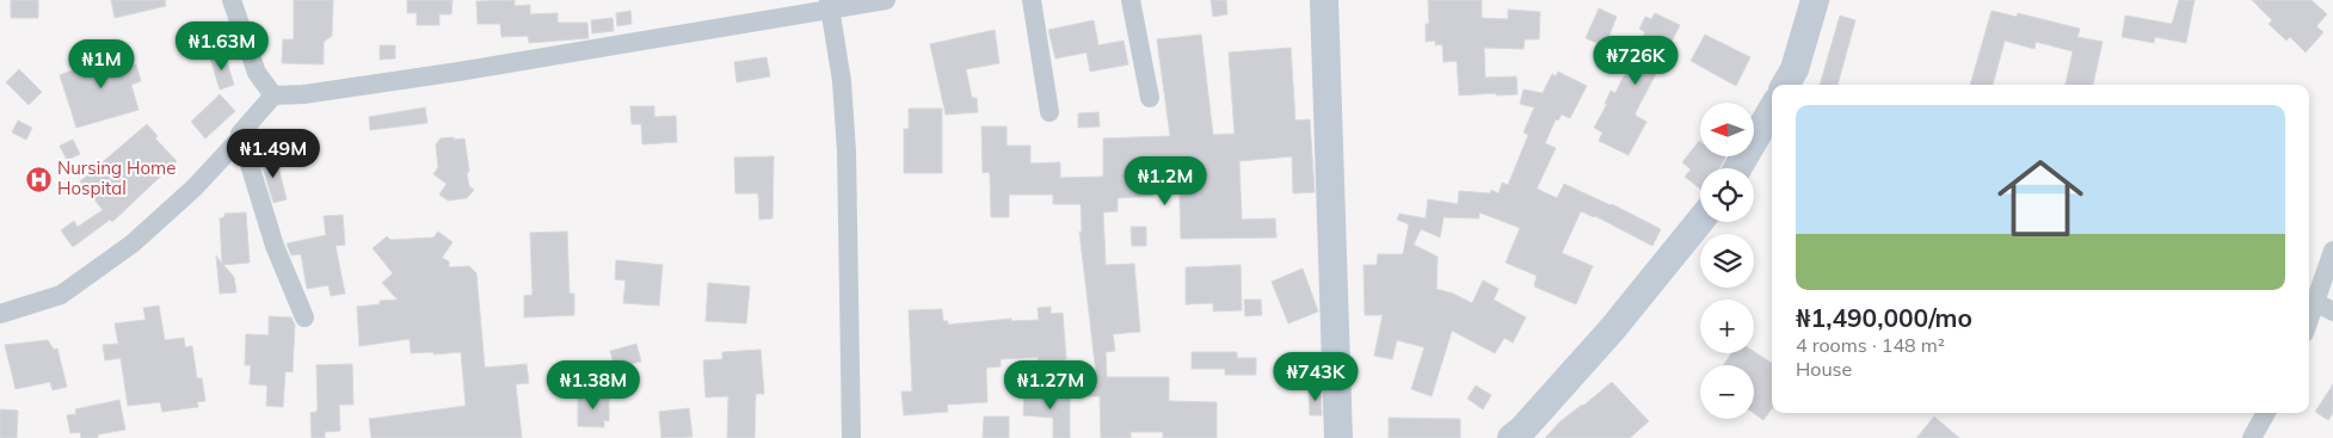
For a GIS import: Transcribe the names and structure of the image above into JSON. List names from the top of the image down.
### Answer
{
  "places": {
    "hospital": ["Nursing Home Hospital"]
  },
  "north": "left",
  "page": {
    "price": [
      "₦1.63M",
      "₦726K",
      "₦1M",
      "₦1.49M",
      "₦1.2M",
      "₦743K",
      "₦1.38M",
      "₦1.27M"
    ],
    "list": [
      {
        "name": "₦1,490,000/mo",
        "note": "4 rooms · 148 m² · House"
      }
    ],
    "map_buttons": ["+", "−"]
  }
}
